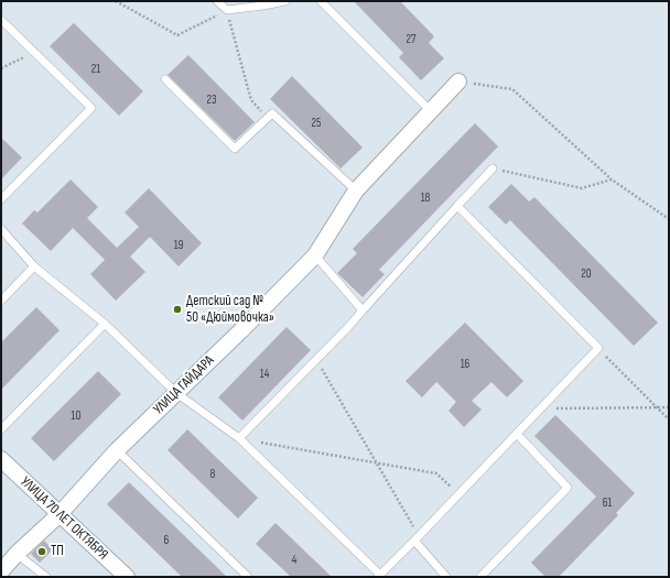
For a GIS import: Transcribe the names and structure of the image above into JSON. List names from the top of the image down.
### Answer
{
  "streets": {
    "street": ["УЛИЦА ГАЙДАРА", "УЛИЦА 70 ЛЕТ ОКТЯБРЯ"]
  },
  "crossings": [
    ["УЛИЦА ГАЙДАРА", "УЛИЦА 70 ЛЕТ ОКТЯБРЯ"]
  ],
  "places": ["Детский сад № 50 «Дюймовочка»", "ТП"],
  "house_numbers": [
    "27",
    "21",
    "23",
    "25",
    "18",
    "19",
    "20",
    "16",
    "14",
    "10",
    "8",
    "61",
    "6",
    "4"
  ]
}
